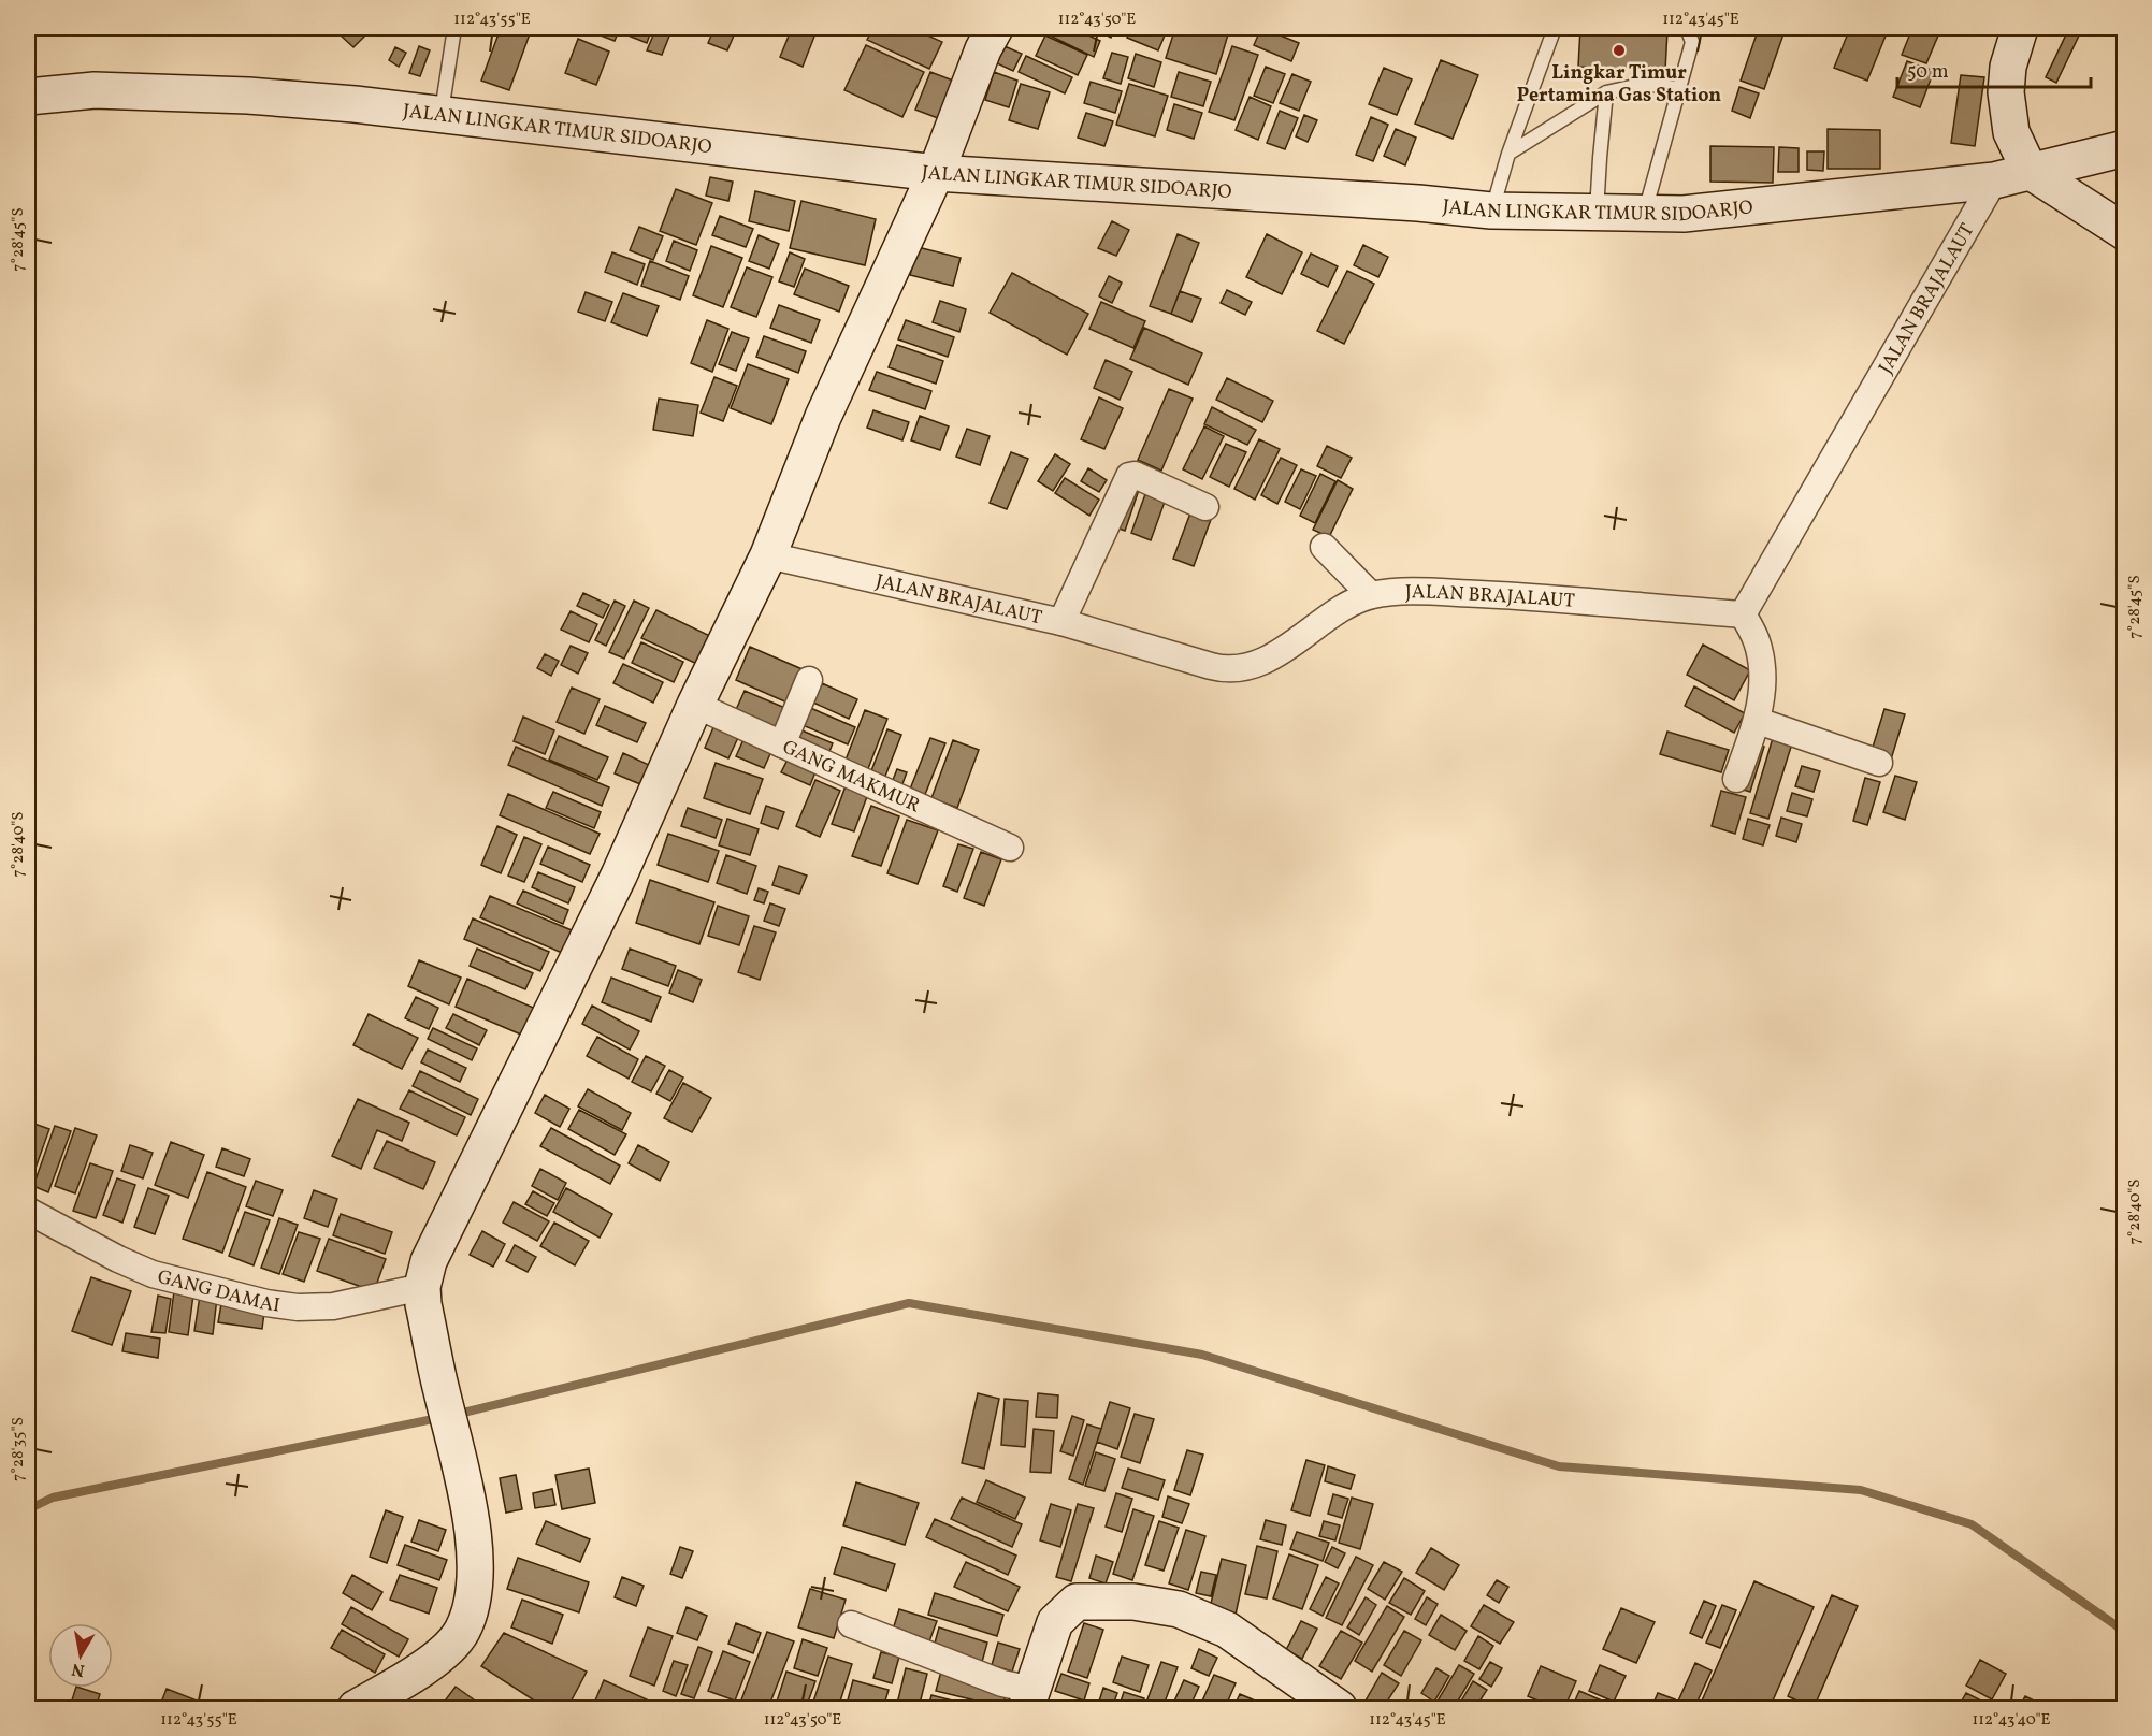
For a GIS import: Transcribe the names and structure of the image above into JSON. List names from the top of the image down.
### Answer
{
  "streets": {
    "street": [
      "JALAN LINGKAR TIMUR SIDOARJO",
      "JALAN BRAJALAUT",
      "GANG MAKMUR",
      "GANG DAMAI"
    ]
  },
  "crossings": [
    ["JALAN LINGKAR TIMUR SIDOARJO", "JALAN BRAJALAUT"]
  ],
  "places": ["Lingkar Timur Pertamina Gas Station"],
  "scale_bar": "50 m",
  "north": "bottom",
  "coordinates": [
    "112°43'55\"E",
    "112°43'50\"E",
    "112°43'45\"E",
    "7°28'45\"S",
    "7°28'40\"S",
    "7°28'35\"S",
    "112°43'40\"E"
  ]
}
